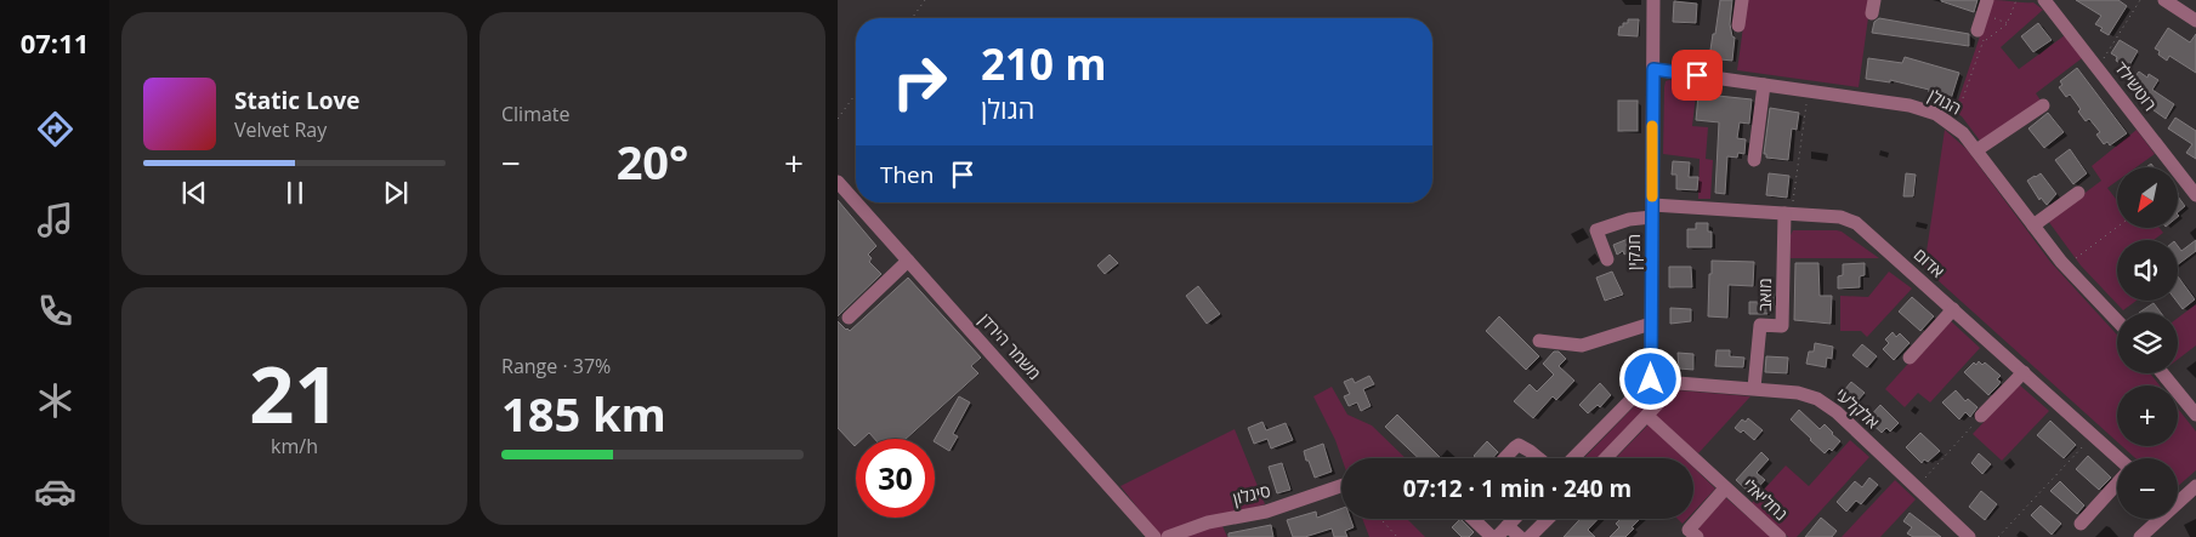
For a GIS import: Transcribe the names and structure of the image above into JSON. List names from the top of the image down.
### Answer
{
  "streets": {
    "street": [
      "רוטשילד",
      "הגולן",
      "חנקין",
      "אדום",
      "מואב",
      "משמר הירדן",
      "אלקלעי",
      "סיגלון",
      "נחליאלי"
    ]
  },
  "crossings": [
    ["הגולן", "חנקין"],
    ["חנקין", "אדום"],
    ["חנקין", "אלקלעי"],
    ["אדום", "מואב"],
    ["מואב", "אלקלעי"]
  ],
  "north": "bottom left",
  "page": {
    "tabs": "07:11",
    "tile": [
      "Climate",
      ["21", "km/h"],
      ["Range · 37%", "185 km"]
    ],
    "turn": ["210 m", "הגולן"],
    "song": ["Static Love", "Velvet Ray"],
    "heat": ["−", "20°", "+"],
    "then": "Then",
    "map_buttons": ["+", "−"],
    "limit": "30",
    "trip": "07:12 · 1 min · 240 m"
  }
}
